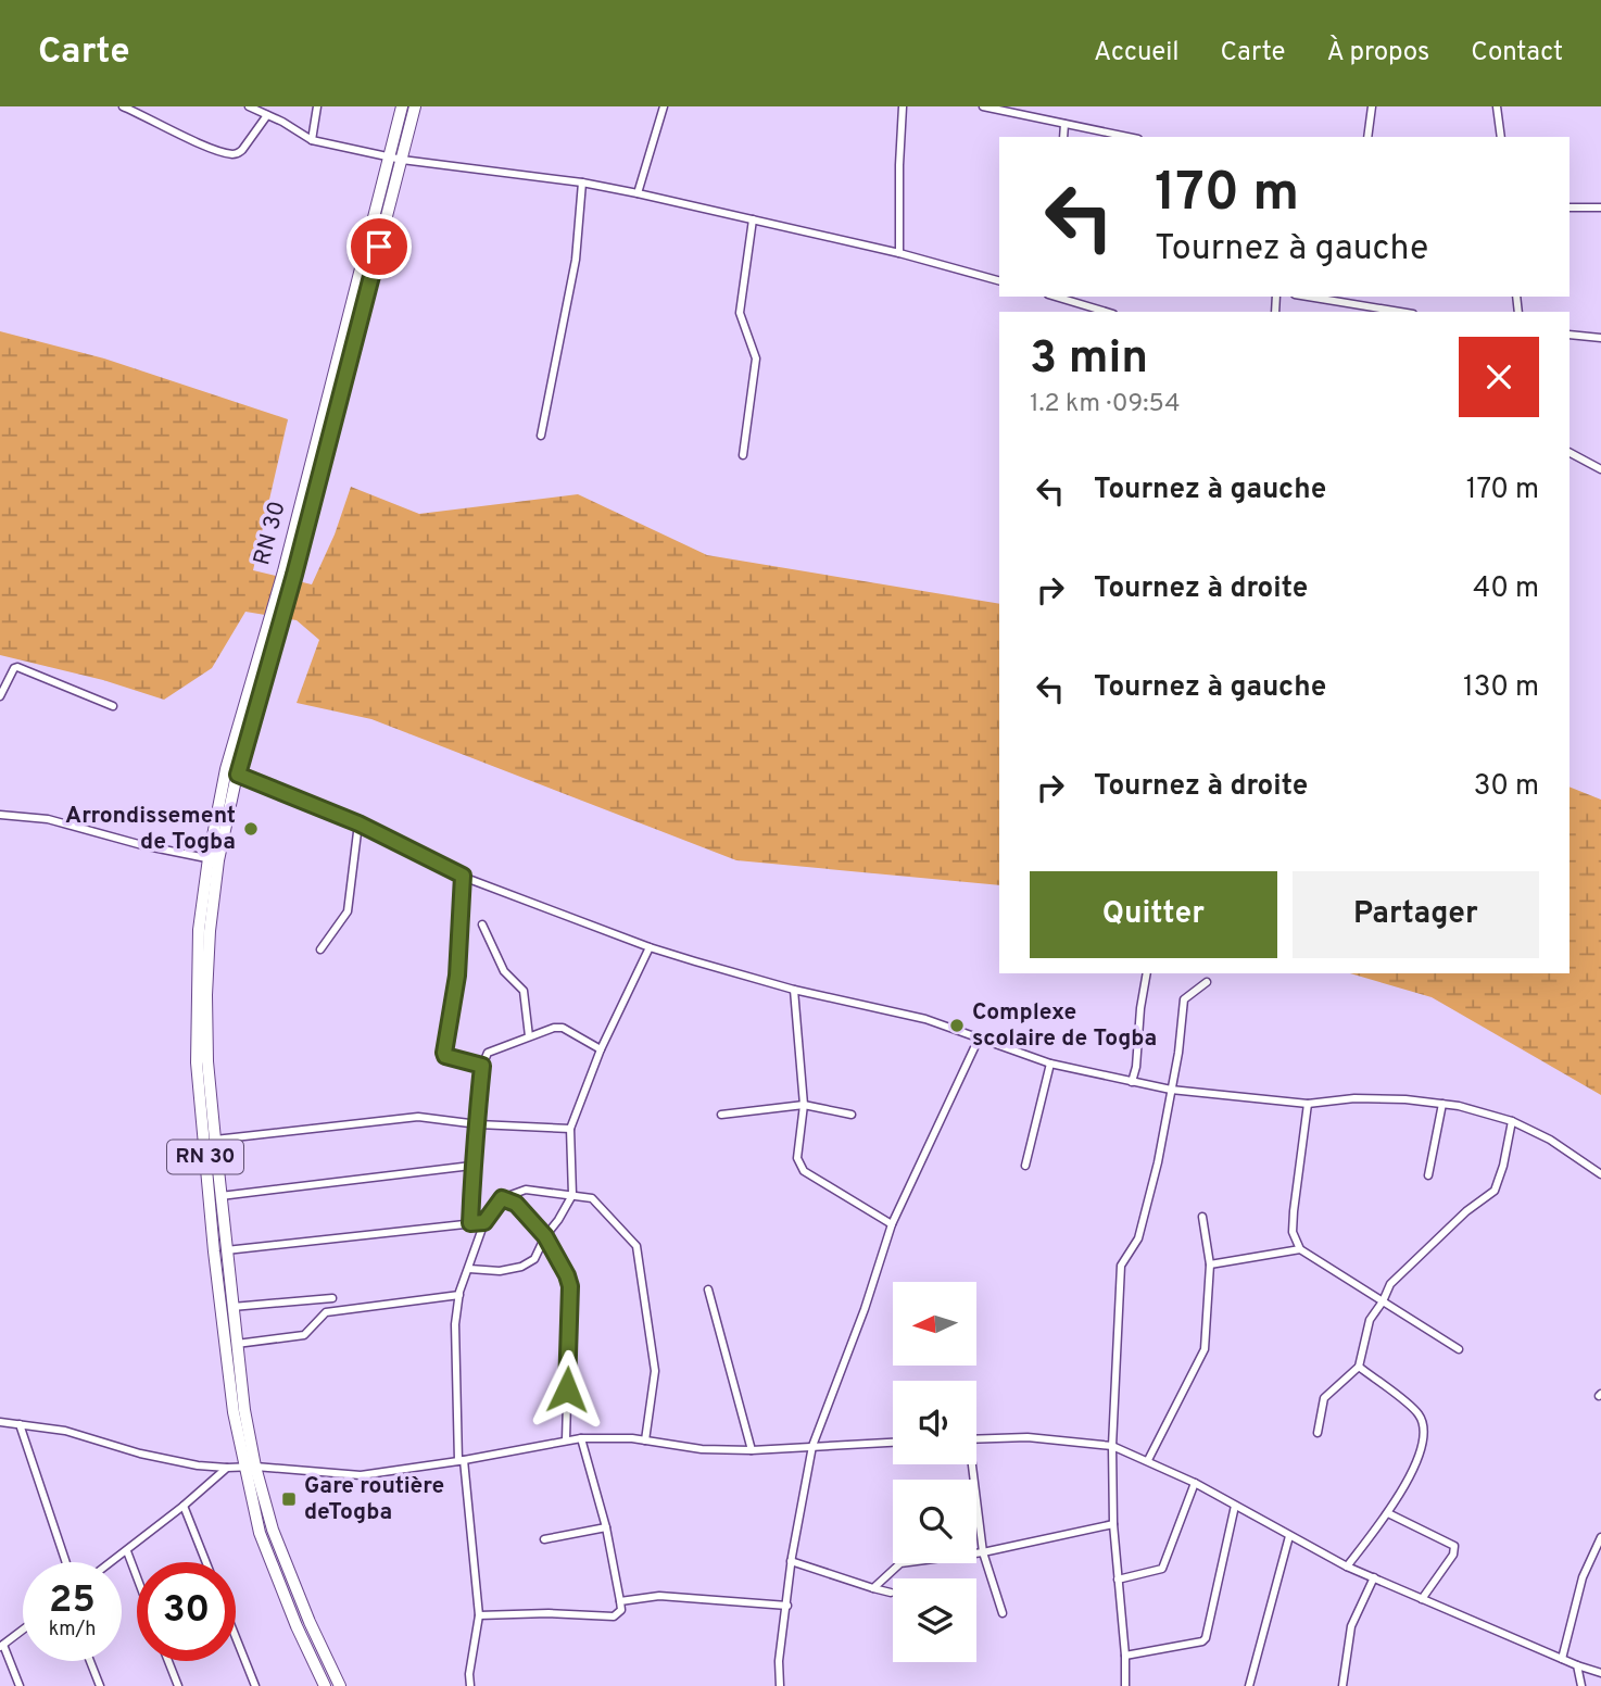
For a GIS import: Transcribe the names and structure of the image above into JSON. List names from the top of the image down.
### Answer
{
  "streets": {
    "main road": ["RN 30"]
  },
  "places": {
    "other": ["Arrondissement de Togba", "Complexe scolaire de Togba"],
    "transit": ["Gare routière deTogba"]
  },
  "north": "left",
  "page": {
    "header": "Carte",
    "nav": [
      "Accueil",
      "Carte",
      "À propos",
      "Contact"
    ],
    "turn": ["170 m", "Tournez à gauche"],
    "heading": ["3 min", "1.2 km · 09:54"],
    "list": [
      {
        "name": "Tournez à gauche",
        "value": "170 m"
      },
      {
        "name": "Tournez à droite",
        "value": "40 m"
      },
      {
        "name": "Tournez à gauche",
        "value": "130 m"
      },
      {
        "name": "Tournez à droite",
        "value": "30 m"
      }
    ],
    "buttons": ["Quitter", "Partager"],
    "speed": "25 km/h",
    "limit": "30"
  }
}
